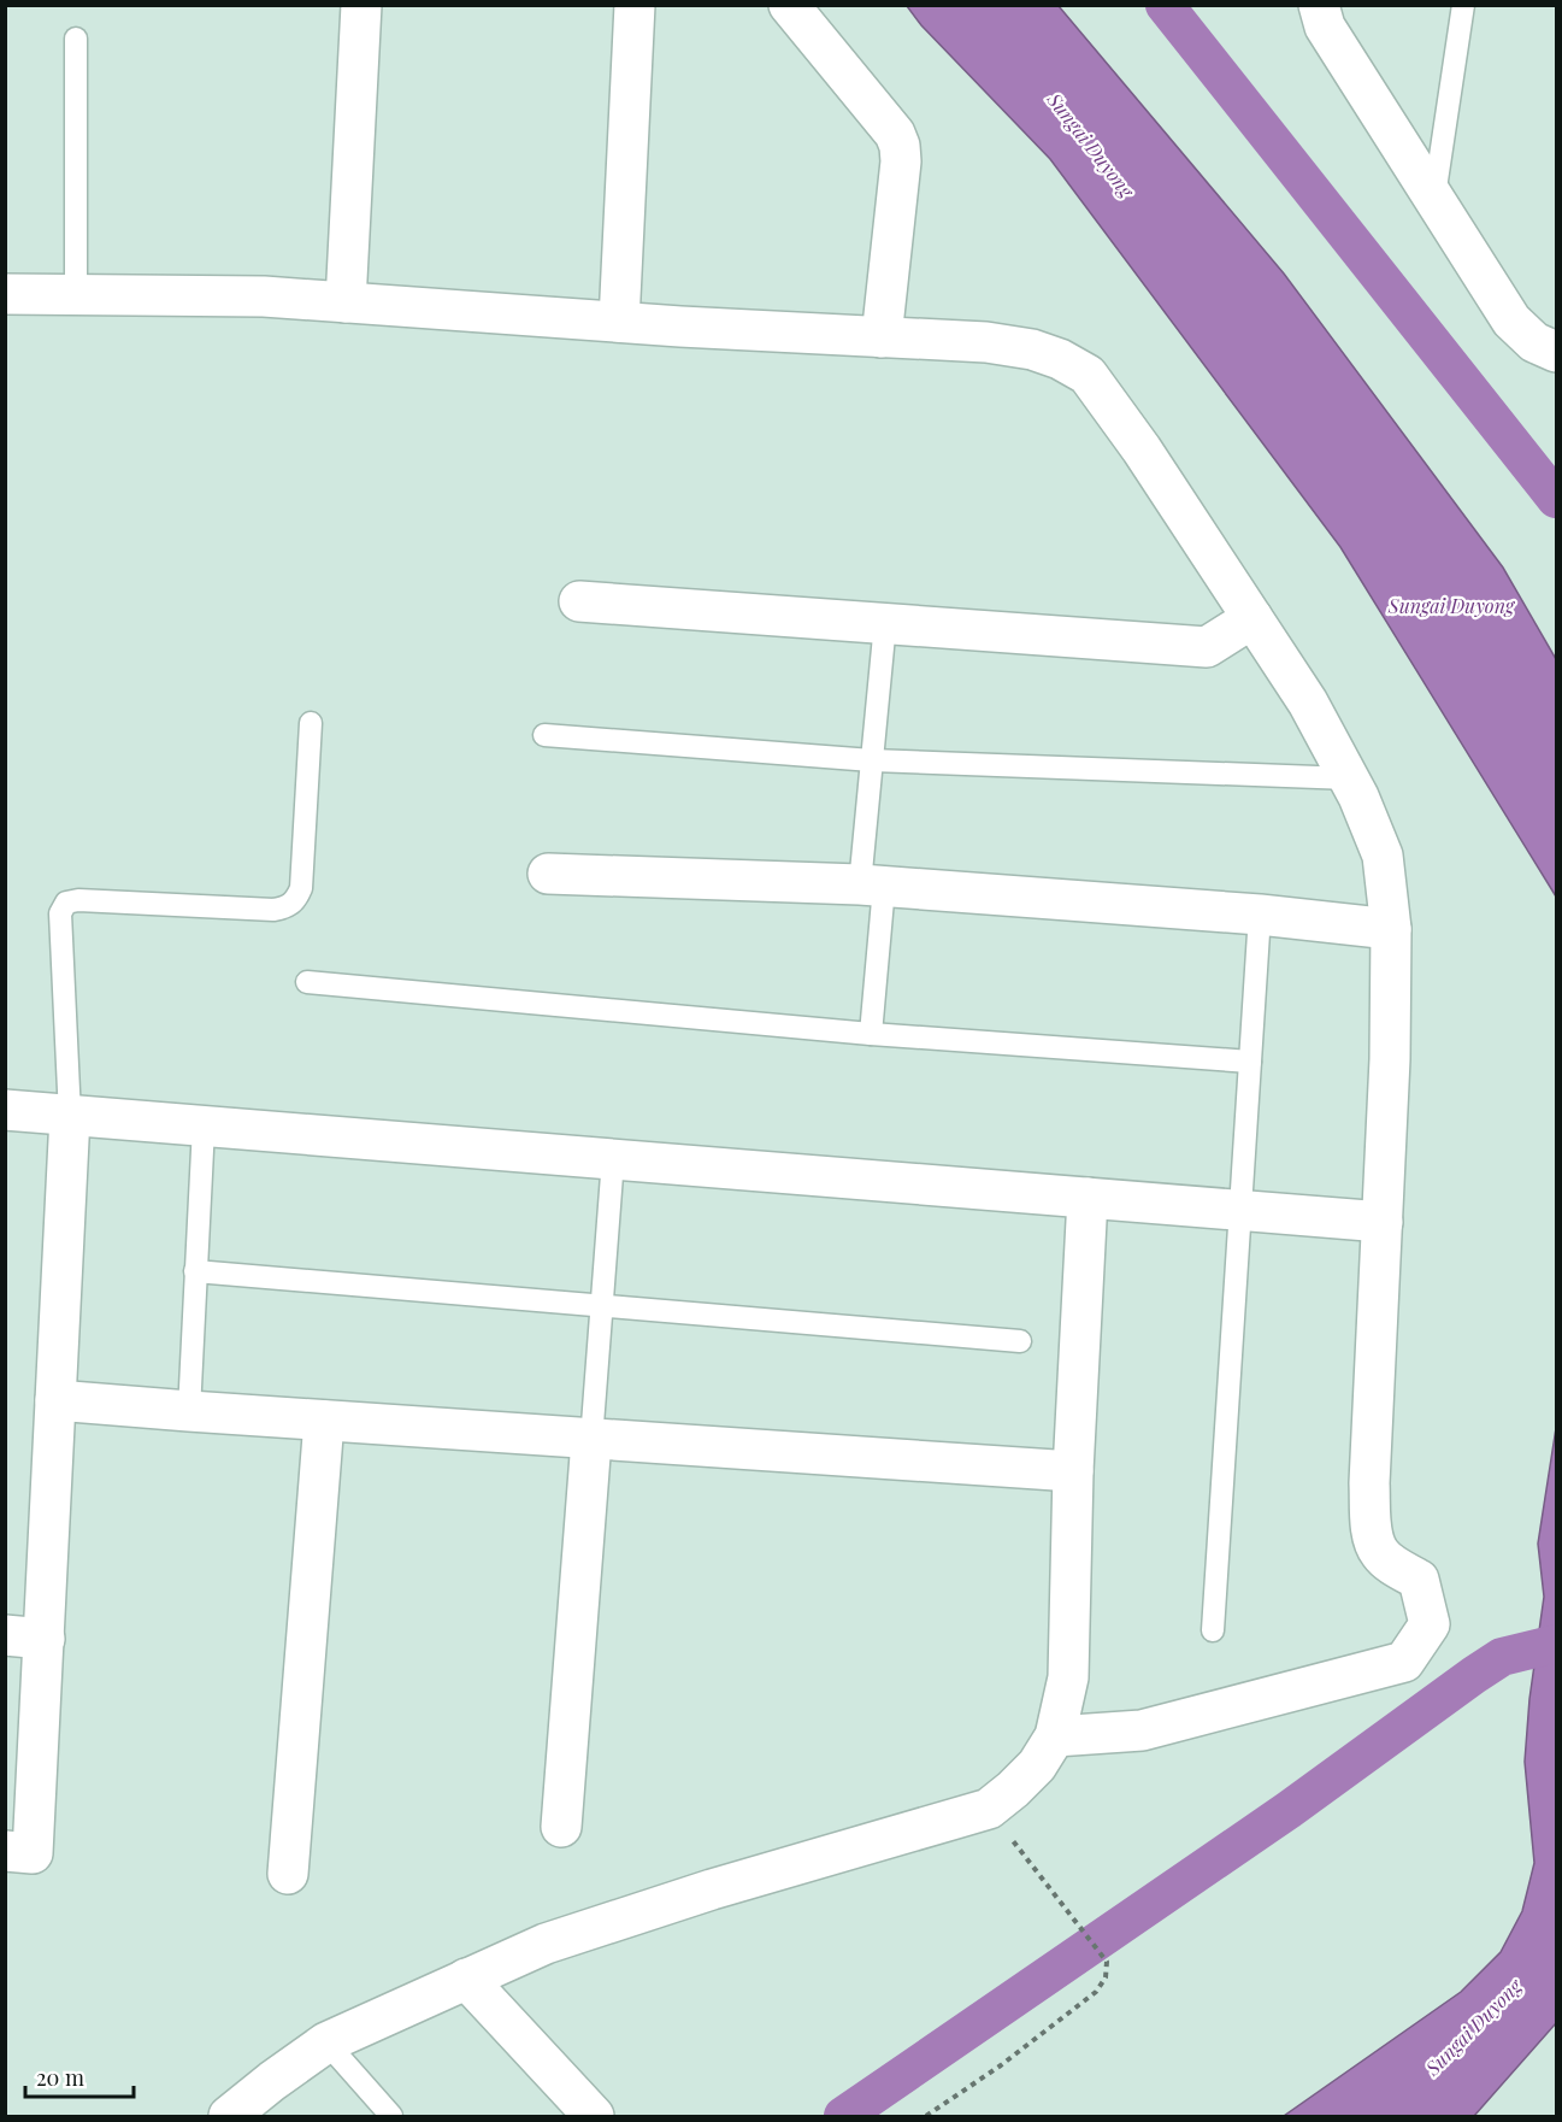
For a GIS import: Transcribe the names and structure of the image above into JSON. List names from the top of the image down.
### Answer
{
  "water": ["Sungai Duyong"],
  "scale_bar": "20 m"
}
